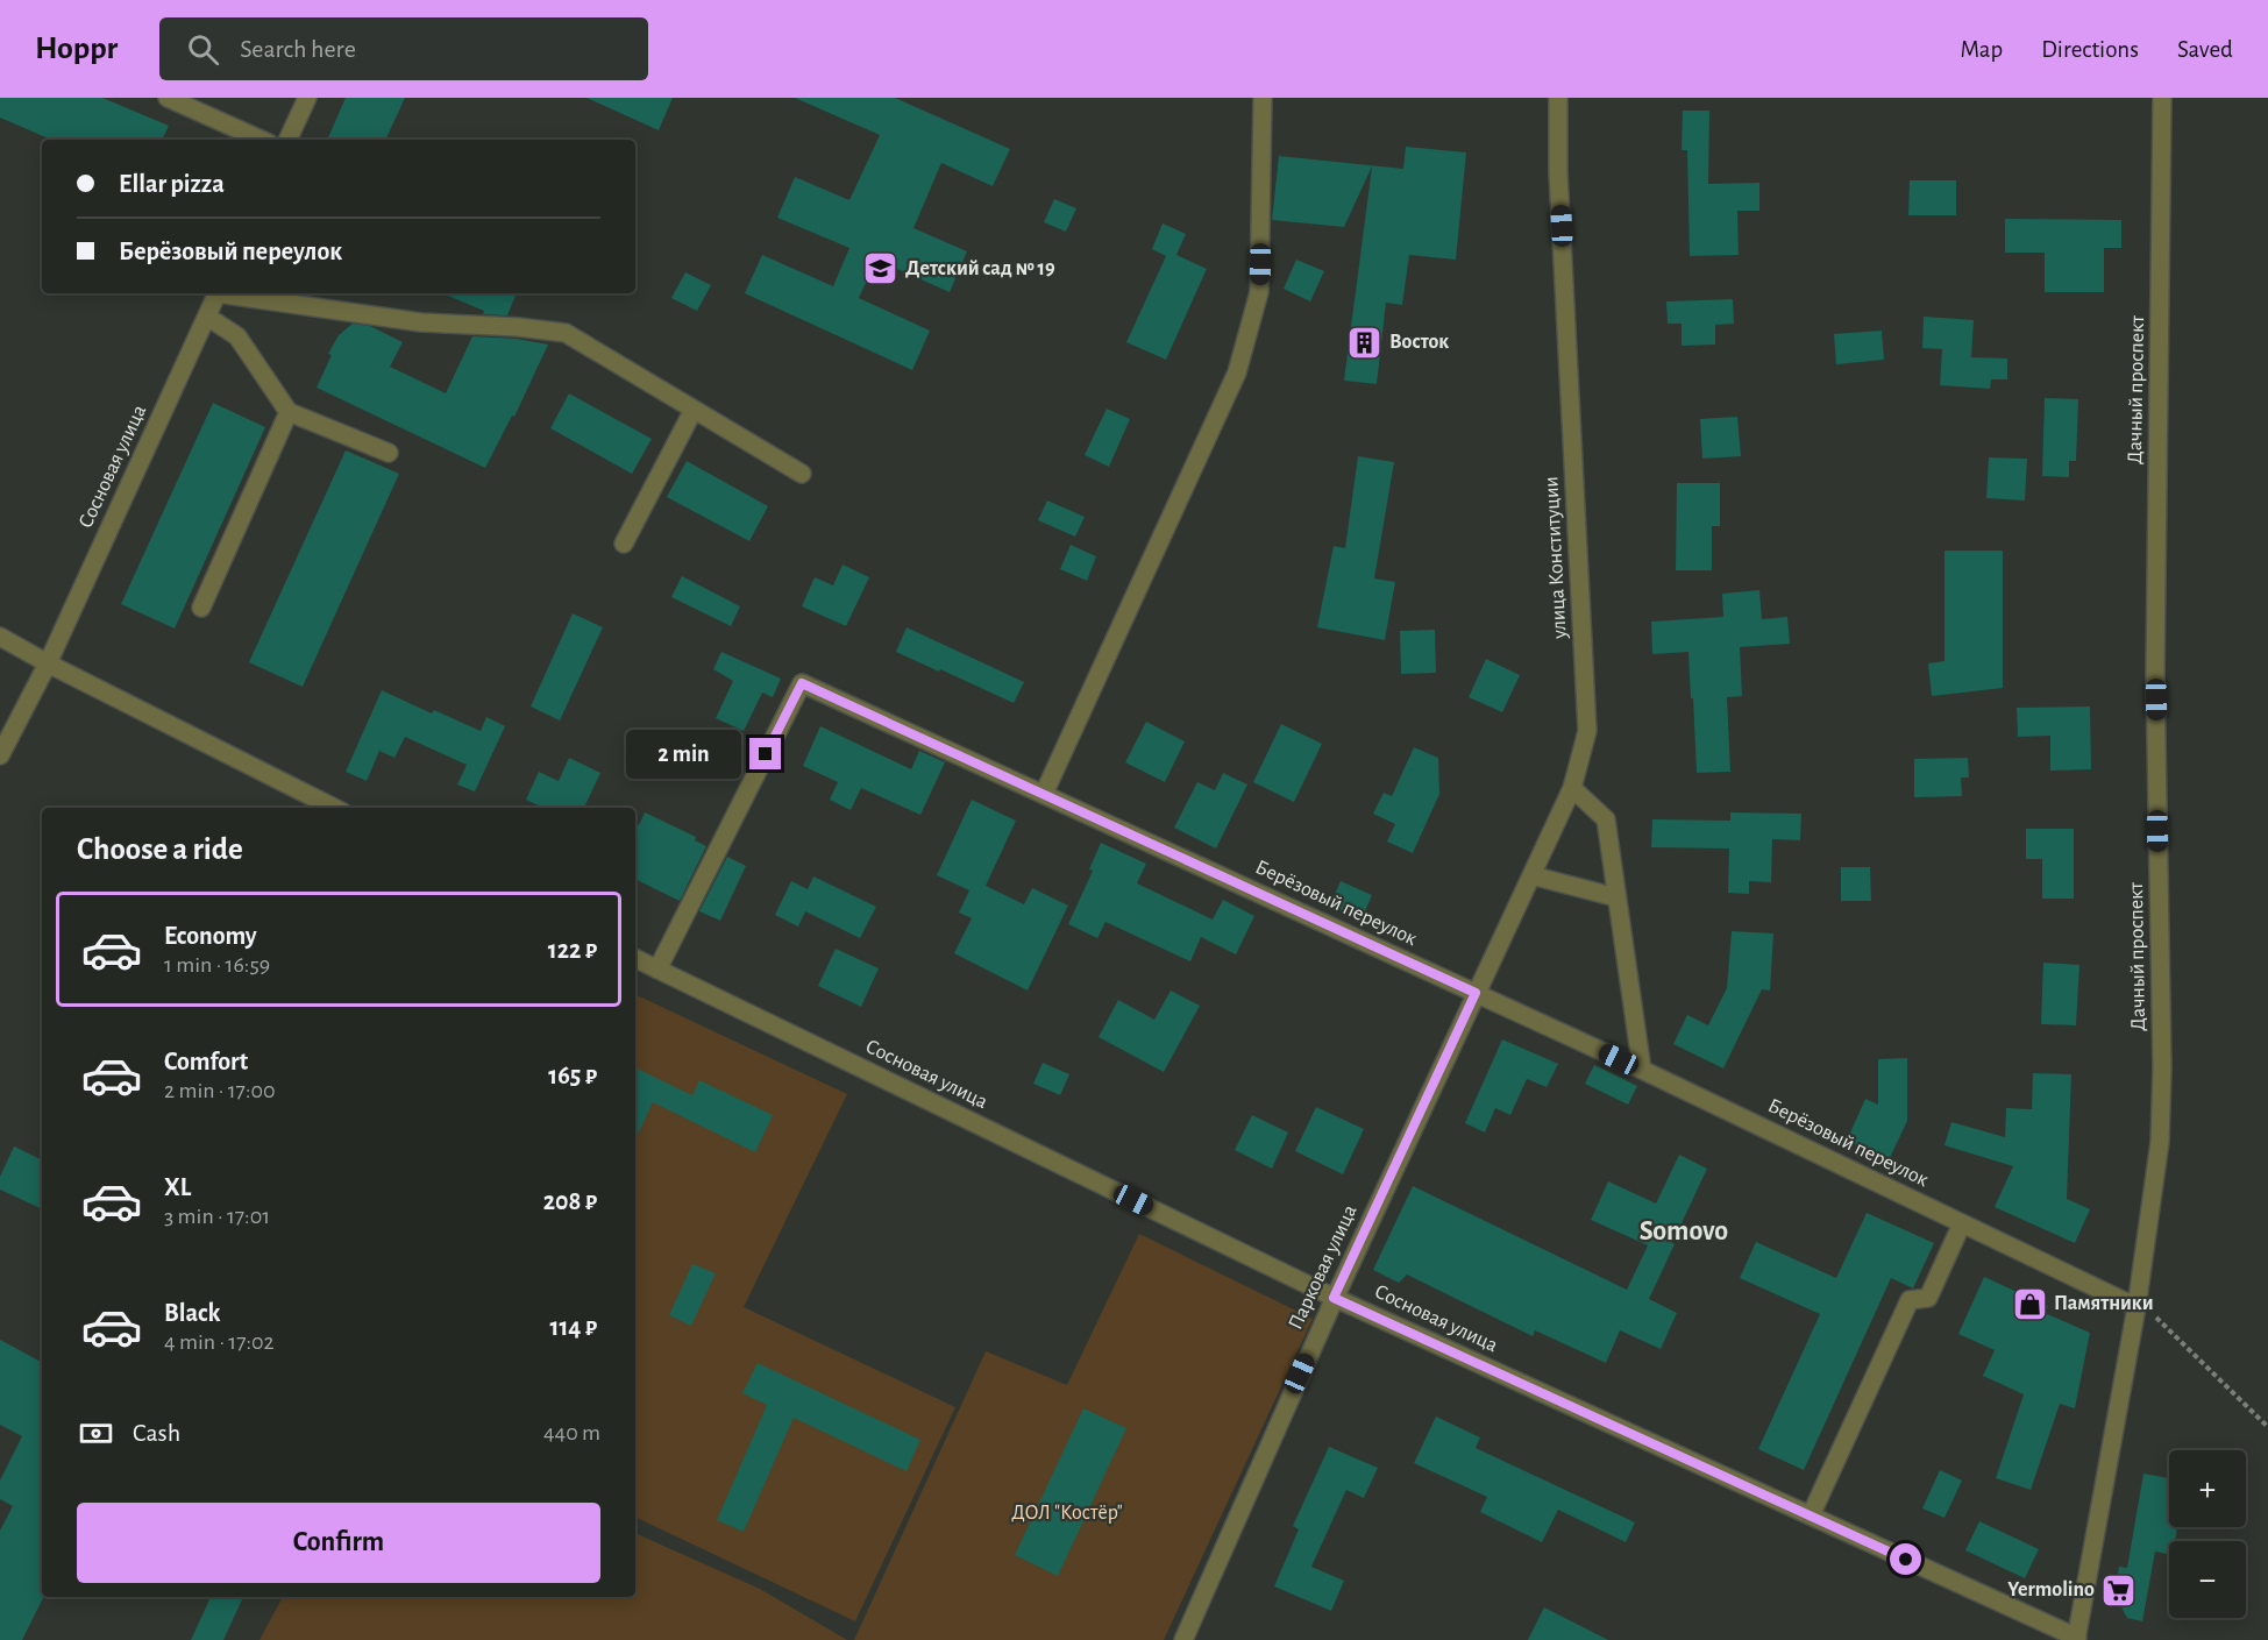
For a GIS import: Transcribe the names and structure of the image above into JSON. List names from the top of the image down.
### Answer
{
  "streets": {
    "street": [
      "Дачный проспект",
      "Сосновая улица",
      "улица Конституции",
      "Берёзовый переулок",
      "Парковая улица"
    ]
  },
  "crossings": [
    ["Дачный проспект", "Сосновая улица"],
    ["Дачный проспект", "Берёзовый переулок"],
    ["Сосновая улица", "Берёзовый переулок"],
    ["Сосновая улица", "Парковая улица"],
    ["улица Конституции", "Берёзовый переулок"],
    ["улица Конституции", "Парковая улица"],
    ["Берёзовый переулок", "Парковая улица"]
  ],
  "districts": ["Somovo"],
  "parks": ["ДОЛ \"Костёр\""],
  "places": {
    "school or university": ["Детский сад № 19"],
    "building": ["Восток"],
    "shop": ["Памятники"],
    "supermarket": ["Yermolino"]
  },
  "page": {
    "header": "Hoppr",
    "search": "Search here",
    "nav": ["Map", "Directions", "Saved"],
    "banner": ["Ellar pizza", "Берёзовый переулок"],
    "bubble": "2 min",
    "heading": "Choose a ride",
    "list": [
      {
        "name": "Economy",
        "note": "1 min · 16:59",
        "value": "122 ₽"
      },
      {
        "name": "Comfort",
        "note": "2 min · 17:00",
        "value": "165 ₽"
      },
      {
        "name": "XL",
        "note": "3 min · 17:01",
        "value": "208 ₽"
      },
      {
        "name": "Black",
        "note": "4 min · 17:02",
        "value": "114 ₽"
      }
    ],
    "pay": ["Cash", "440 m"],
    "map_buttons": ["+", "−"],
    "buttons": "Confirm"
  }
}
